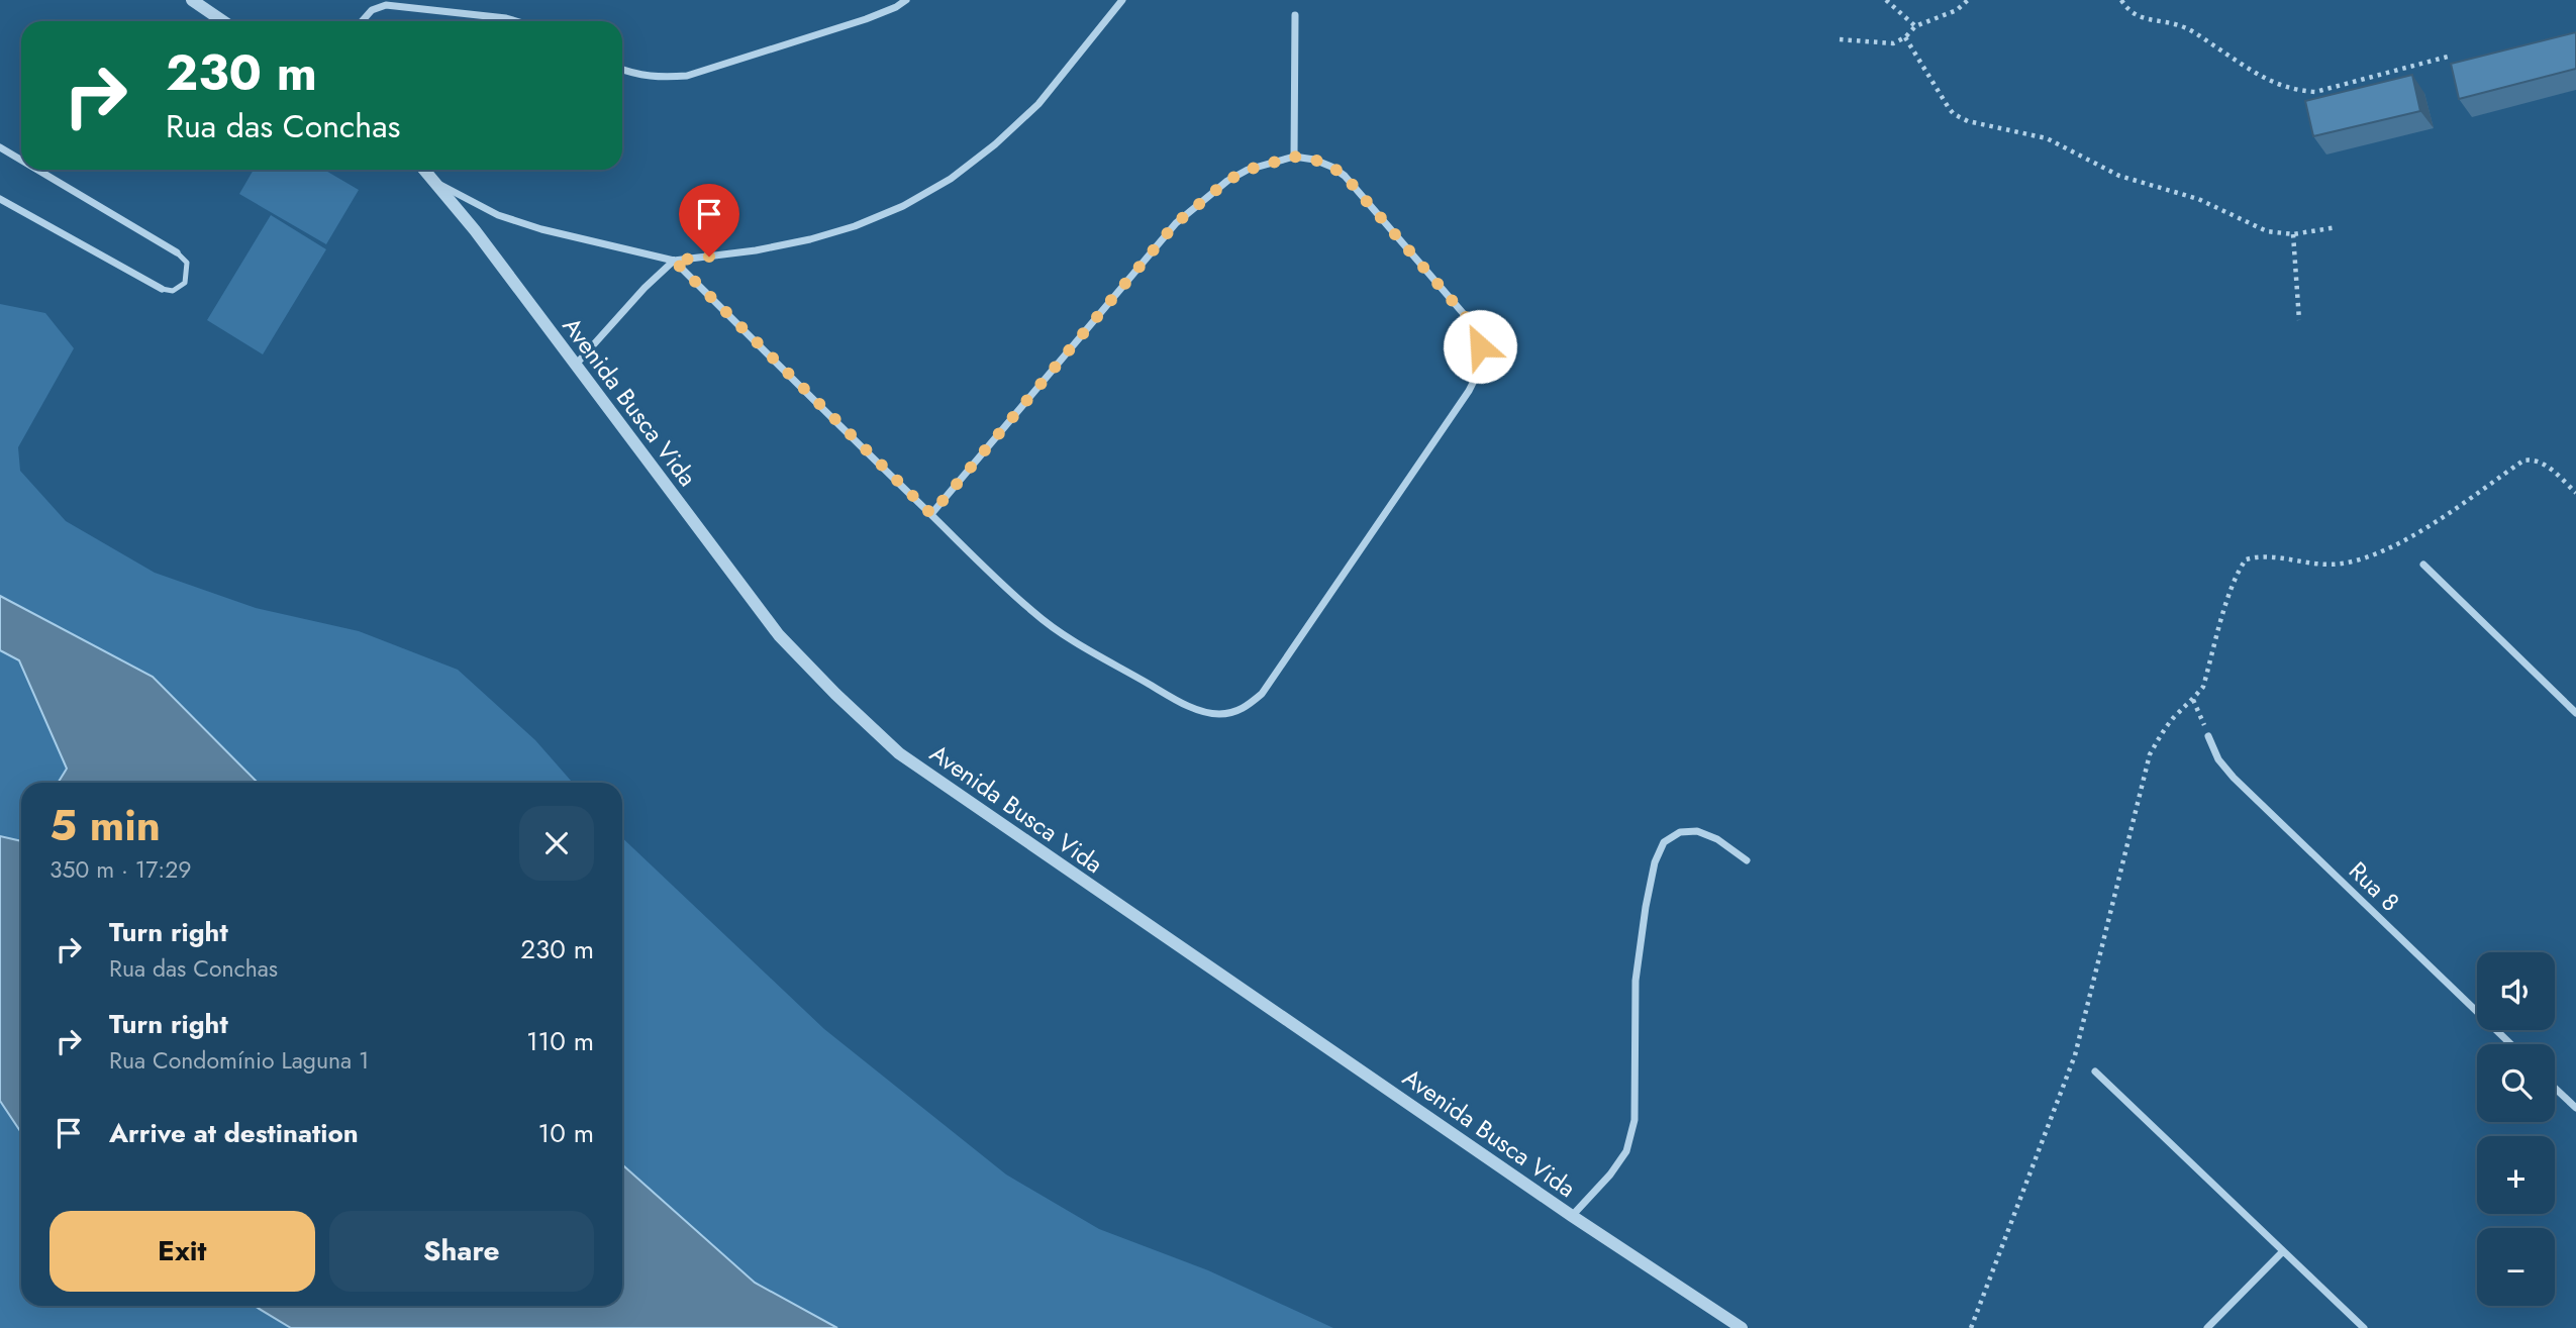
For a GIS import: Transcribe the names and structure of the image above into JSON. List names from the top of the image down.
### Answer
{
  "streets": {
    "street": ["Avenida Busca Vida", "Rua 8"]
  },
  "page": {
    "turn": ["230 m", "Rua das Conchas"],
    "heading": ["5 min", "350 m · 17:29"],
    "list": [
      {
        "name": "Turn right",
        "note": "Rua das Conchas",
        "value": "230 m"
      },
      {
        "name": "Turn right",
        "note": "Rua Condomínio Laguna 1",
        "value": "110 m"
      },
      {
        "name": "Arrive at destination",
        "value": "10 m"
      }
    ],
    "map_buttons": ["+", "−"],
    "buttons": ["Exit", "Share"]
  }
}
